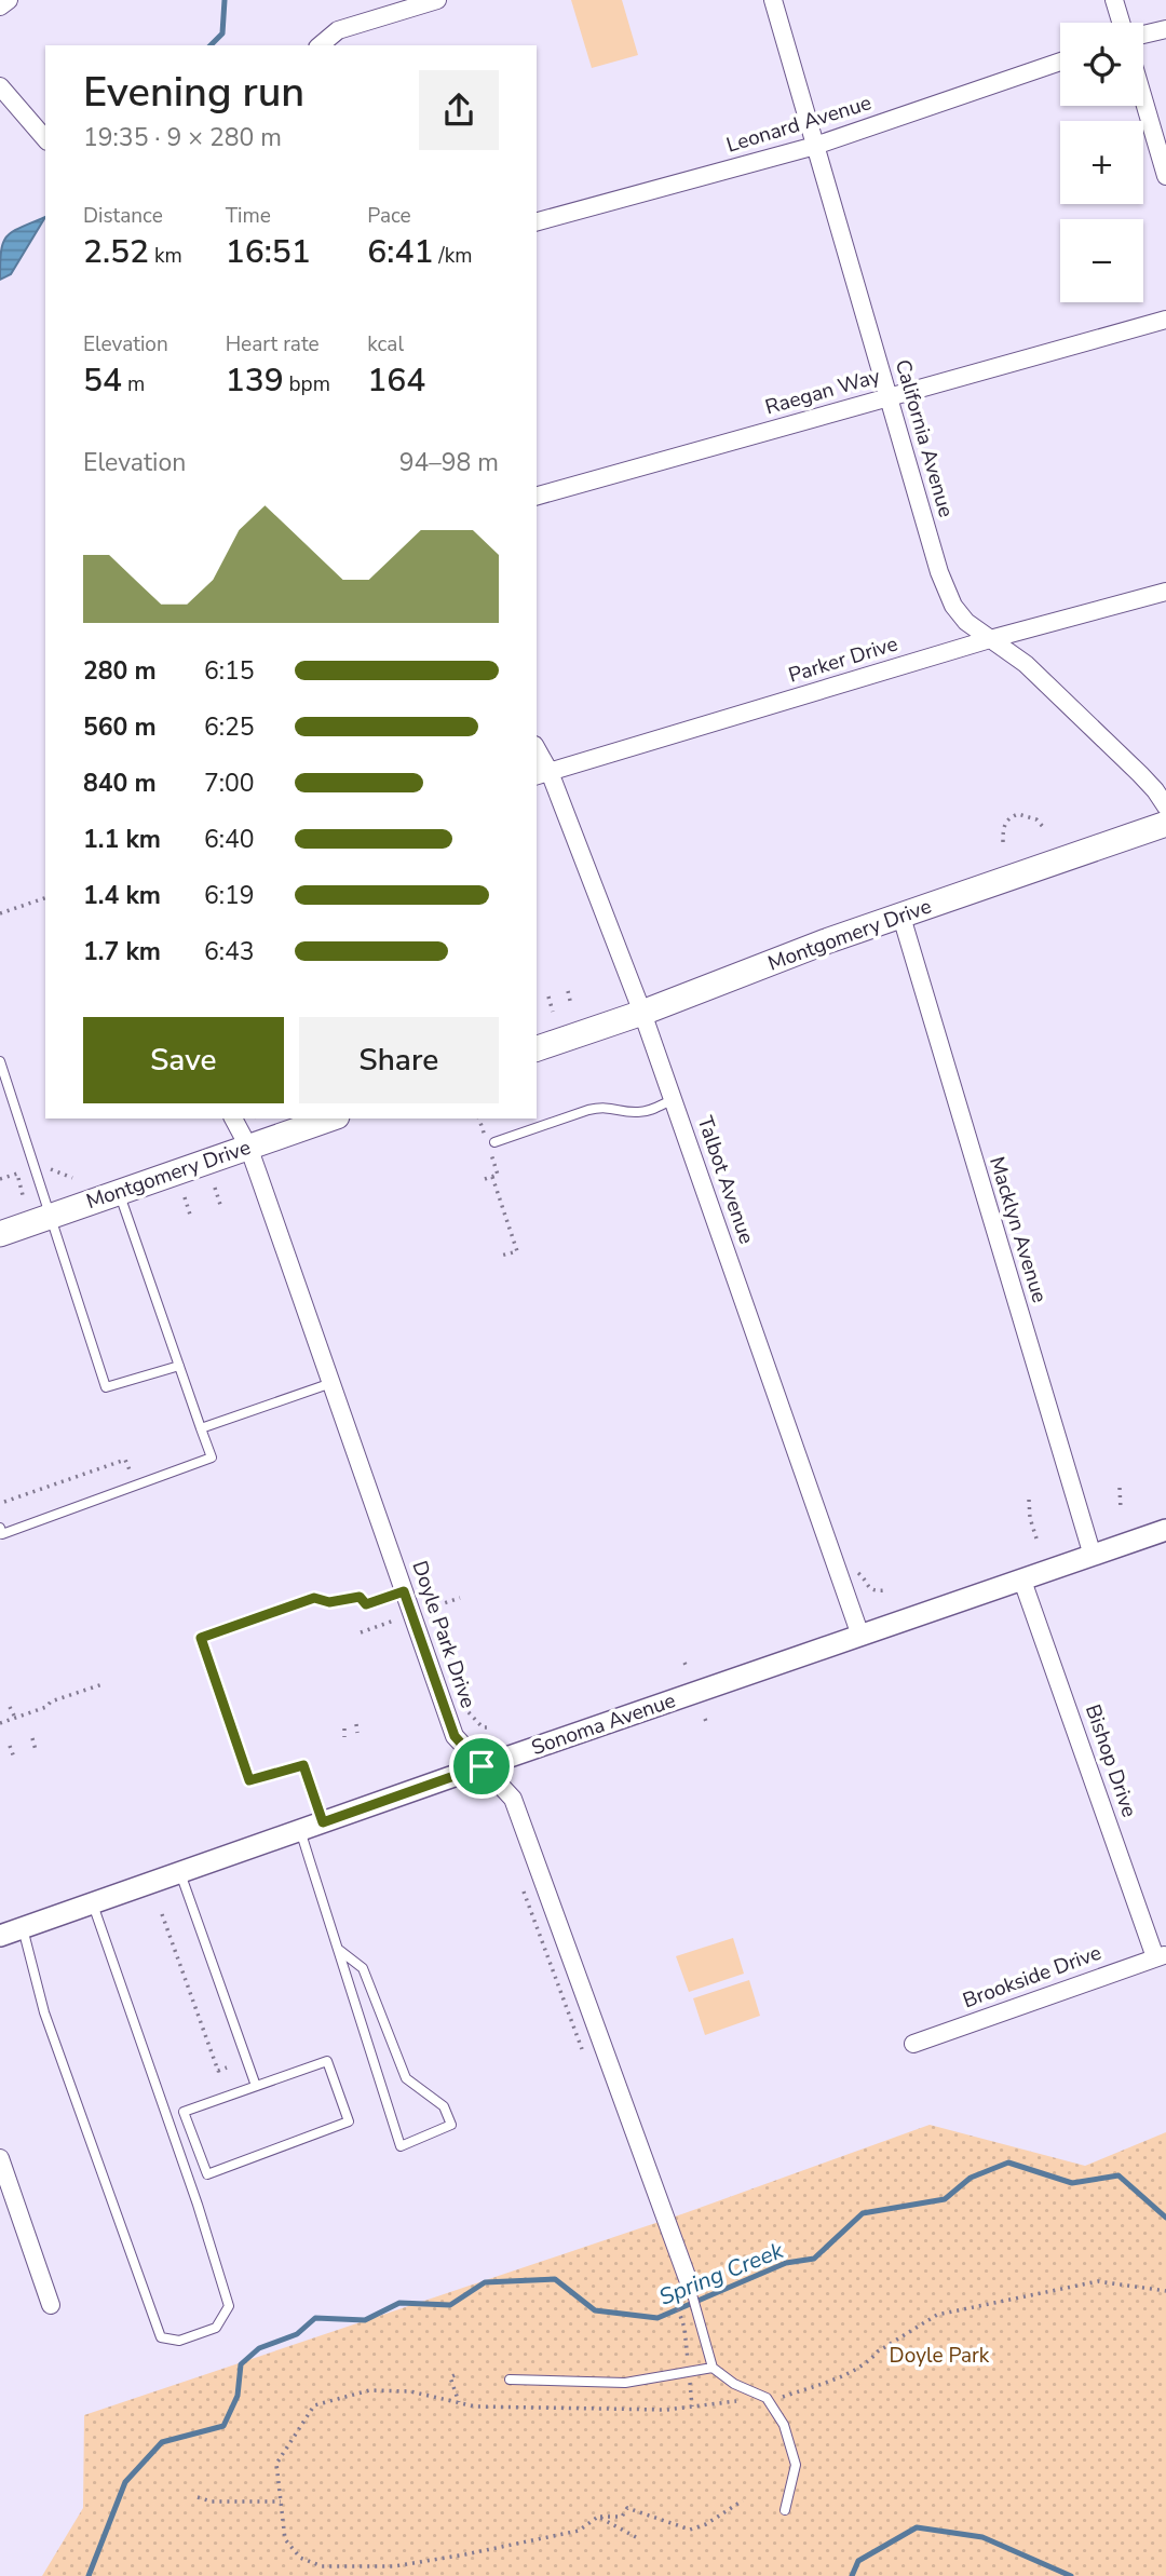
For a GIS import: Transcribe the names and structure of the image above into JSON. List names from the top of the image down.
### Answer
{
  "streets": {
    "main road": ["Montgomery Drive"],
    "street": [
      "Leonard Avenue",
      "Raegan Way",
      "California Avenue",
      "Parker Drive",
      "Talbot Avenue",
      "Macklyn Avenue",
      "Doyle Park Drive",
      "Sonoma Avenue",
      "Bishop Drive",
      "Brookside Drive"
    ]
  },
  "crossings": [
    ["Leonard Avenue", "California Avenue"],
    ["Raegan Way", "California Avenue"],
    ["California Avenue", "Parker Drive"],
    ["Parker Drive", "Talbot Avenue"],
    ["Montgomery Drive", "Talbot Avenue"],
    ["Montgomery Drive", "Macklyn Avenue"],
    ["Montgomery Drive", "Doyle Park Drive"],
    ["Talbot Avenue", "Sonoma Avenue"],
    ["Macklyn Avenue", "Sonoma Avenue"],
    ["Doyle Park Drive", "Sonoma Avenue"],
    ["Sonoma Avenue", "Bishop Drive"],
    ["Bishop Drive", "Brookside Drive"]
  ],
  "water": ["Spring Creek"],
  "parks": ["Doyle Park"],
  "page": {
    "map_buttons": ["+", "−"],
    "heading": ["Evening run", "19:35 · 9 × 280 m"],
    "stats": [
      ["Distance", "2.52 km"],
      ["Time", "16:51"],
      ["Pace", "6:41 /km"],
      ["Elevation", "54 m"],
      ["Heart rate", "139 bpm"],
      ["kcal", "164"]
    ],
    "chart": ["Elevation", "94–98 m"],
    "list": [
      {
        "name": "280 m",
        "note": "6:15"
      },
      {
        "name": "560 m",
        "note": "6:25"
      },
      {
        "name": "840 m",
        "note": "7:00"
      },
      {
        "name": "1.1 km",
        "note": "6:40"
      },
      {
        "name": "1.4 km",
        "note": "6:19"
      },
      {
        "name": "1.7 km",
        "note": "6:43"
      }
    ],
    "buttons": ["Save", "Share"]
  }
}
